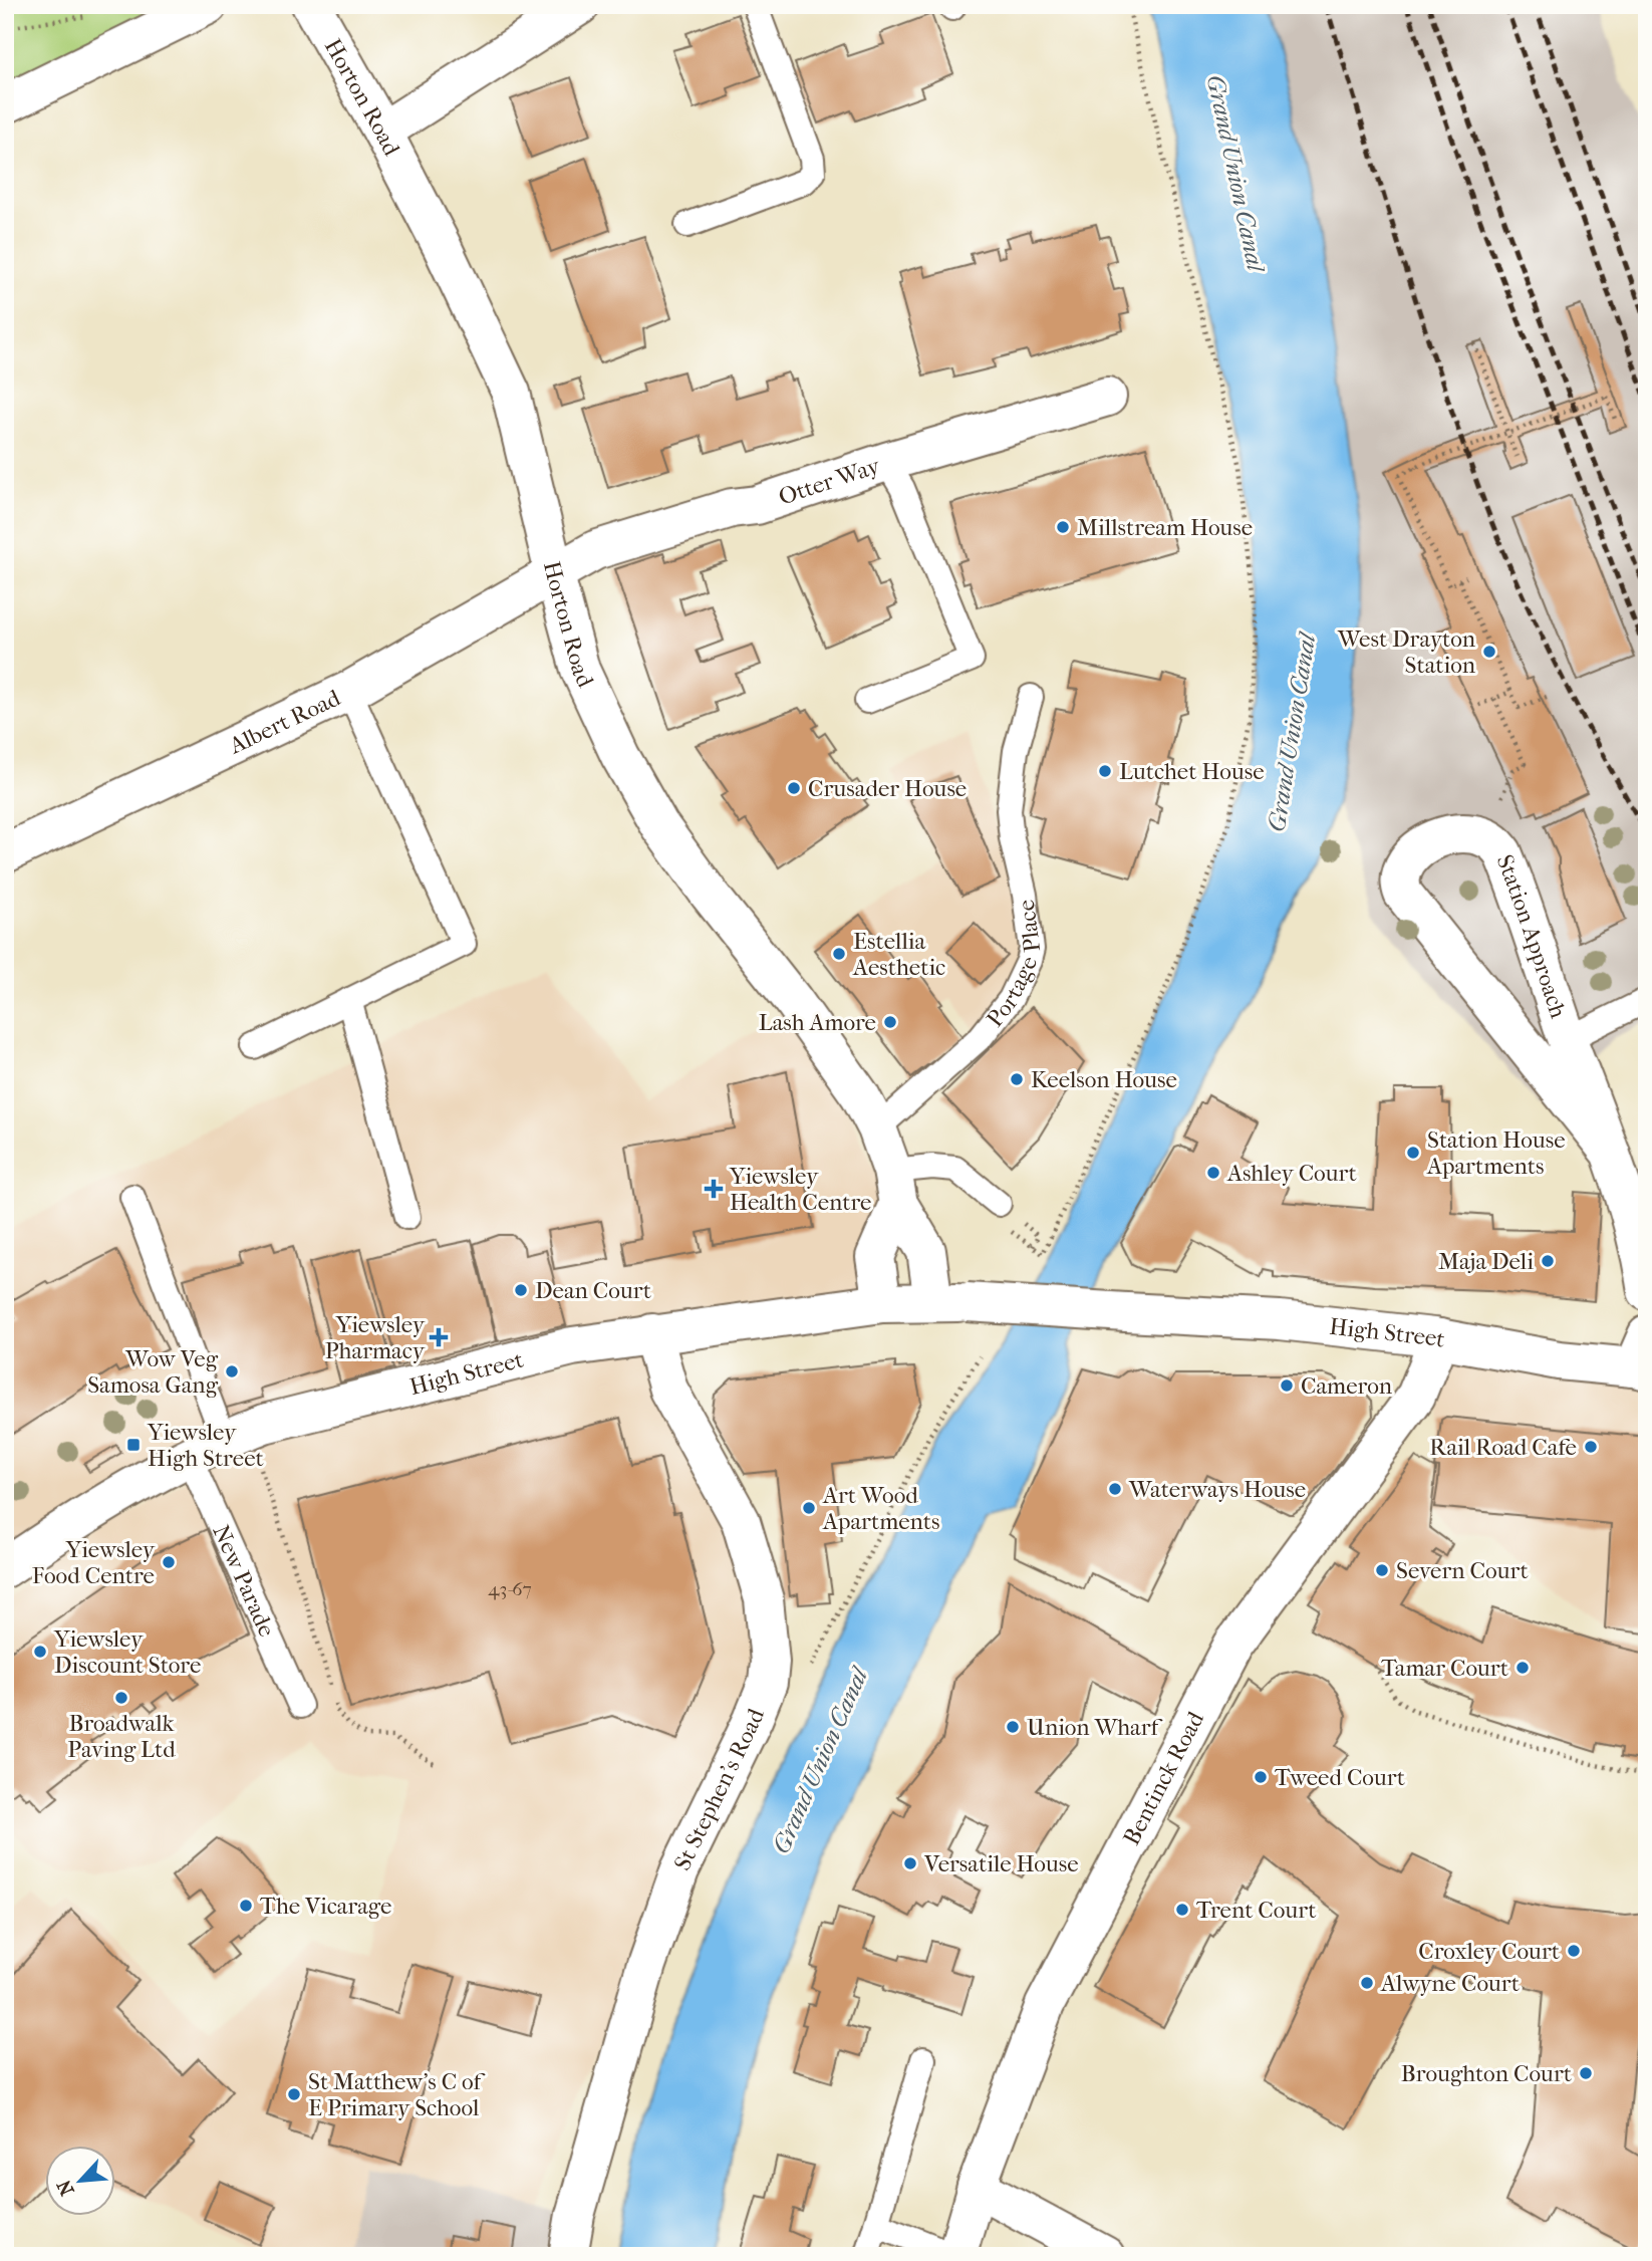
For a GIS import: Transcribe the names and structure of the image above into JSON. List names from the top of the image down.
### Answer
{
  "streets": {
    "street": [
      "Horton Road",
      "Otter Way",
      "Albert Road",
      "Station Approach",
      "High Street",
      "Bentinck Road",
      "St Stephen's Road"
    ],
    "lane": ["Portage Place", "New Parade"]
  },
  "crossings": [
    ["Horton Road", "Otter Way"],
    ["Horton Road", "Albert Road"],
    ["Horton Road", "Portage Place"],
    ["Horton Road", "High Street"],
    ["Otter Way", "Albert Road"],
    ["High Street", "New Parade"],
    ["High Street", "Bentinck Road"],
    ["High Street", "St Stephen's Road"]
  ],
  "water": ["Grand Union Canal"],
  "places": {
    "other": [
      "Millstream House",
      "West Drayton Station",
      "Lutchet House",
      "Crusader House",
      "Estellia Aesthetic",
      "Lash Amore",
      "Keelson House",
      "Station House Apartments",
      "Ashley Court",
      "Maja Deli",
      "Dean Court",
      "Wow Veg Samosa Gang",
      "Cameron",
      "Rail Road Cafe",
      "Waterways House",
      "Art Wood Apartments",
      "Yiewsley Food Centre",
      "Severn Court",
      "Yiewsley Discount Store",
      "Tamar Court",
      "Broadwalk Paving Ltd",
      "Union Wharf",
      "Tweed Court",
      "Versatile House",
      "The Vicarage",
      "Trent Court",
      "Croxley Court",
      "Alwyne Court",
      "Broughton Court",
      "St Matthew's C of E Primary School"
    ],
    "health": ["Yiewsley Health Centre", "Yiewsley Pharmacy"],
    "transit": ["Yiewsley High Street"]
  },
  "house_numbers": ["43-67"],
  "north": "bottom left"
}
